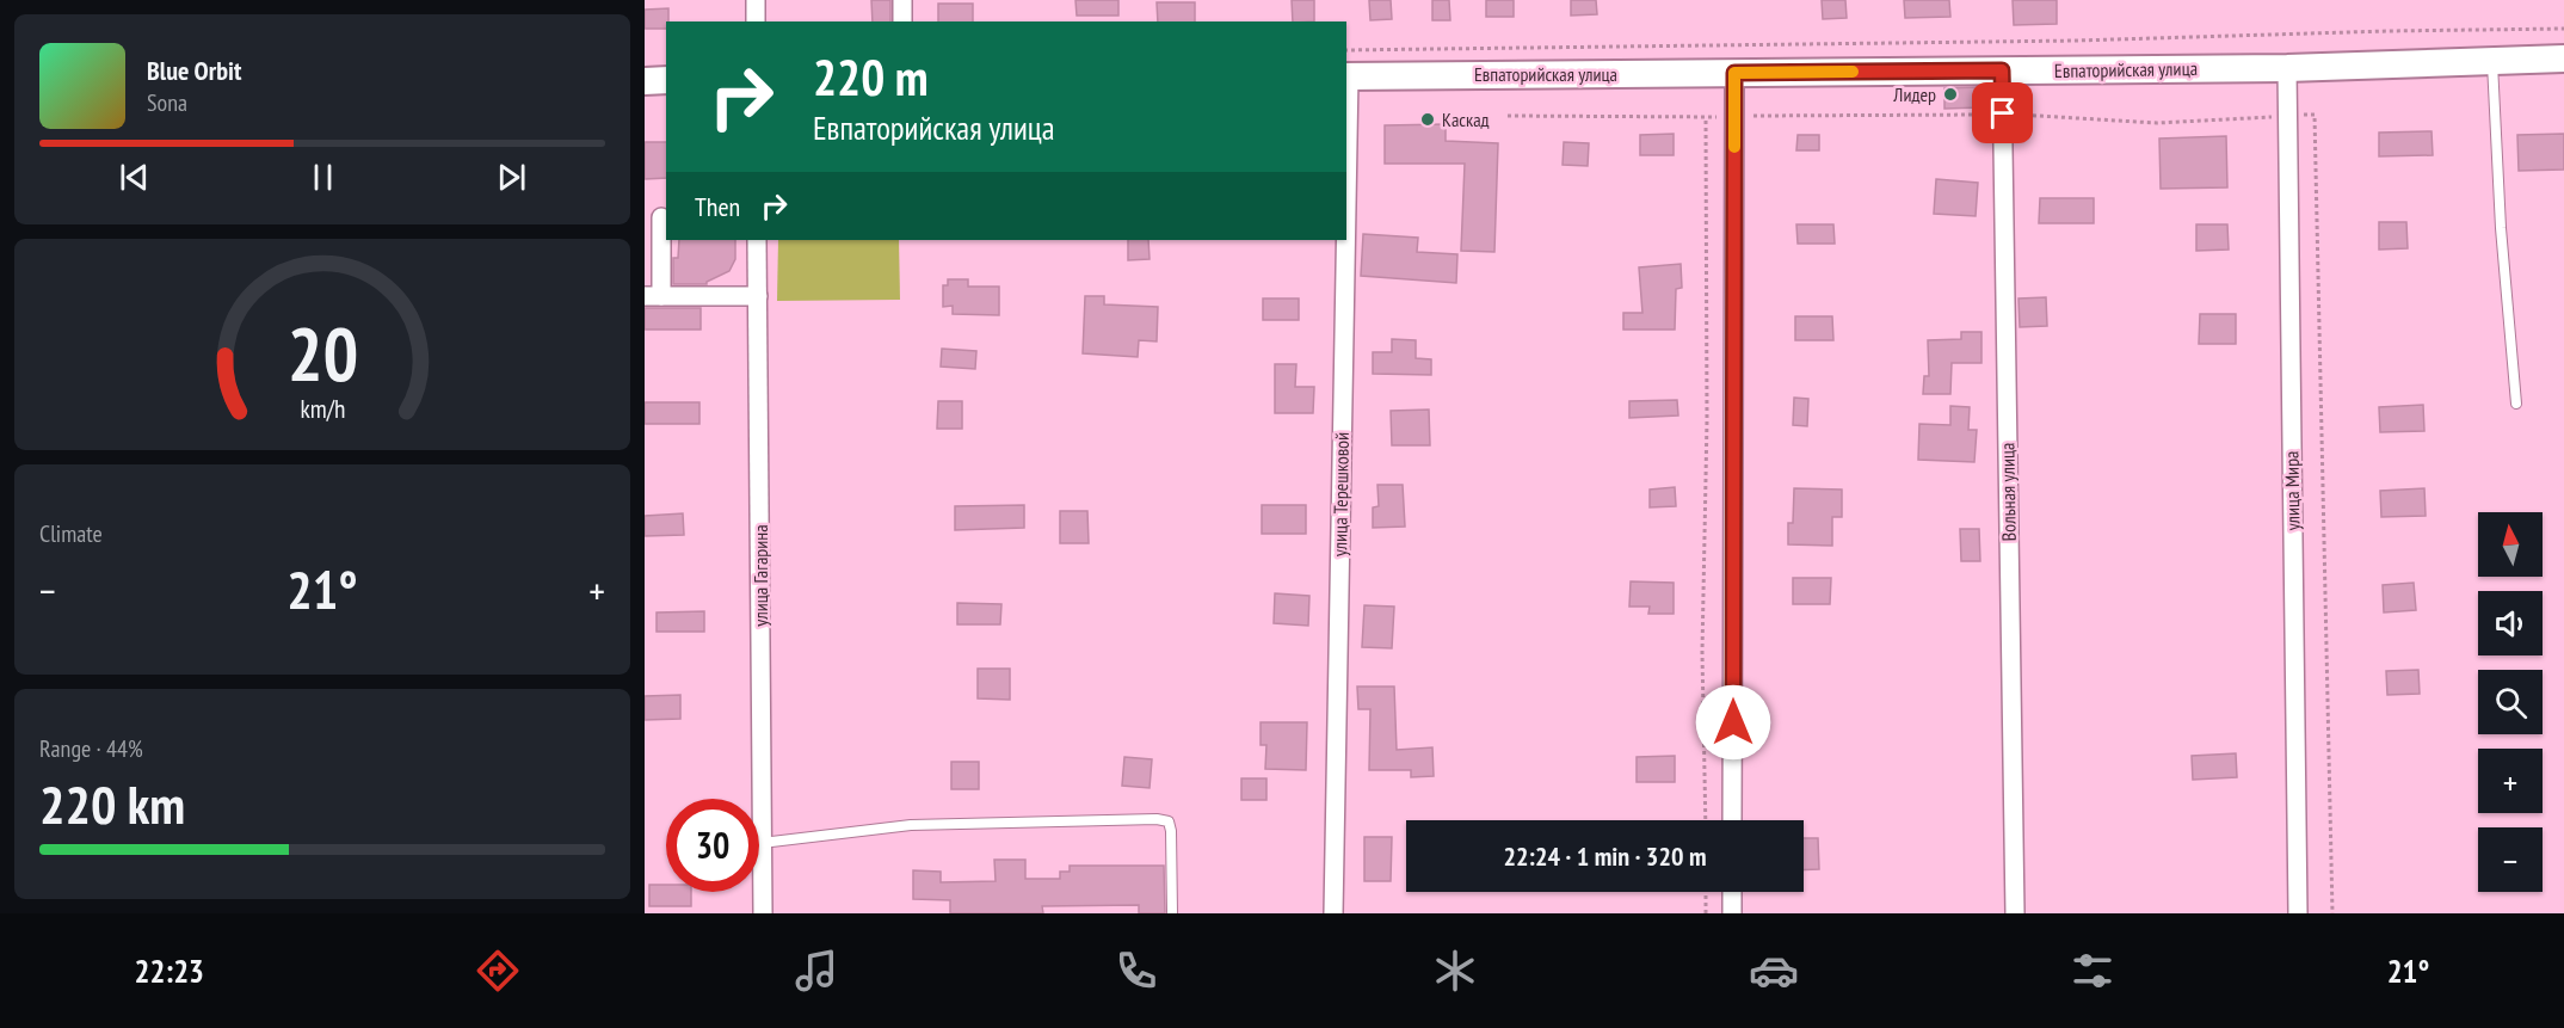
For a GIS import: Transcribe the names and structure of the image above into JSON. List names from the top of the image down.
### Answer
{
  "streets": {
    "main road": ["Евпаторийская улица"],
    "street": [
      "улица Мира",
      "Вольная улица",
      "улица Терешковой",
      "улица Гагарина"
    ]
  },
  "crossings": [
    ["Евпаторийская улица", "улица Мира"],
    ["Евпаторийская улица", "Вольная улица"]
  ],
  "places": ["Лидер", "Каскад"],
  "north": "top",
  "page": {
    "turn": ["220 m", "Евпаторийская улица"],
    "song": ["Blue Orbit", "Sona"],
    "then": "Then",
    "tile": [
      "Climate",
      ["Range · 44%", "220 km"]
    ],
    "map_buttons": ["+", "−"],
    "heat": ["−", "21°", "+"],
    "limit": "30",
    "trip": "22:24 · 1 min · 320 m",
    "tabs": ["22:23", "21°"],
    "gauge": ["20", "km/h"]
  }
}
